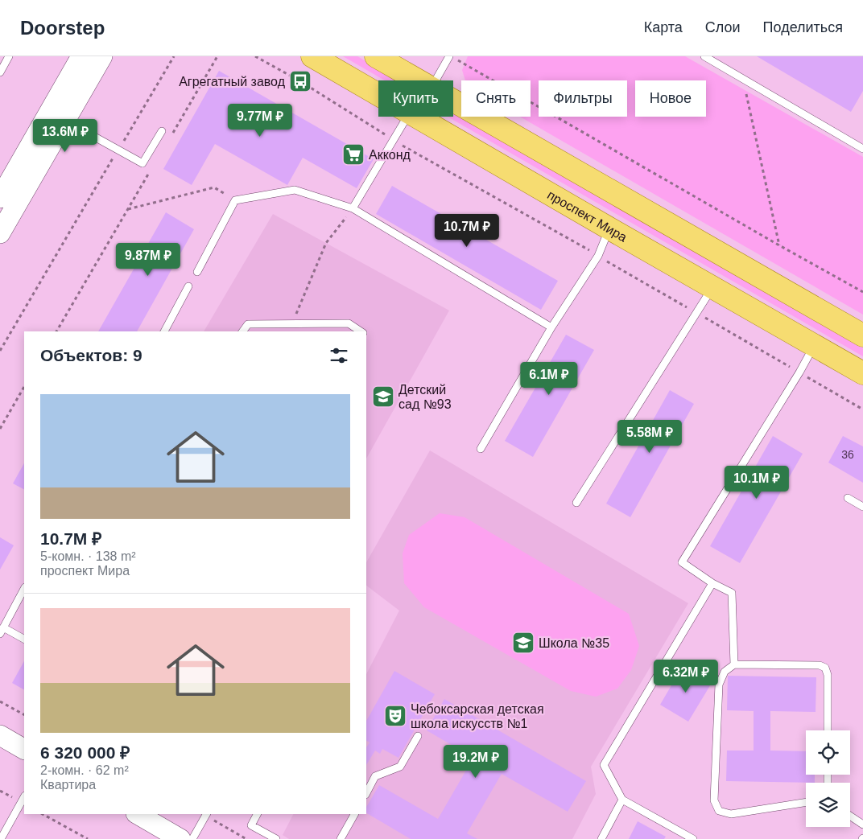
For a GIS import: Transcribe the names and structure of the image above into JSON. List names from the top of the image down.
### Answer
{
  "streets": {
    "main road": ["проспект Мира"]
  },
  "places": {
    "bus stop": ["Агрегатный завод"],
    "supermarket": ["Акконд"],
    "school or university": ["Детский сад №93", "Школа №35"],
    "theatre": ["Чебоксарская детская школа искусств №1"]
  },
  "house_numbers": ["36"],
  "page": {
    "header": "Doorstep",
    "nav": ["Карта", "Слои", "Поделиться"],
    "chip": [
      "Купить",
      "Снять",
      "Фильтры",
      "Новое"
    ],
    "price": [
      "9.77M ₽",
      "13.6M ₽",
      "10.7M ₽",
      "9.87M ₽",
      "6.1M ₽",
      "5.58M ₽",
      "10.1M ₽",
      "6.32M ₽",
      "19.2M ₽"
    ],
    "heading": "Объектов: 9",
    "list": [
      {
        "name": "10.7M ₽",
        "note": "5-комн. · 138 m² · проспект Мира"
      },
      {
        "name": "6 320 000 ₽",
        "note": "2-комн. · 62 m² · Квартира"
      }
    ]
  }
}
